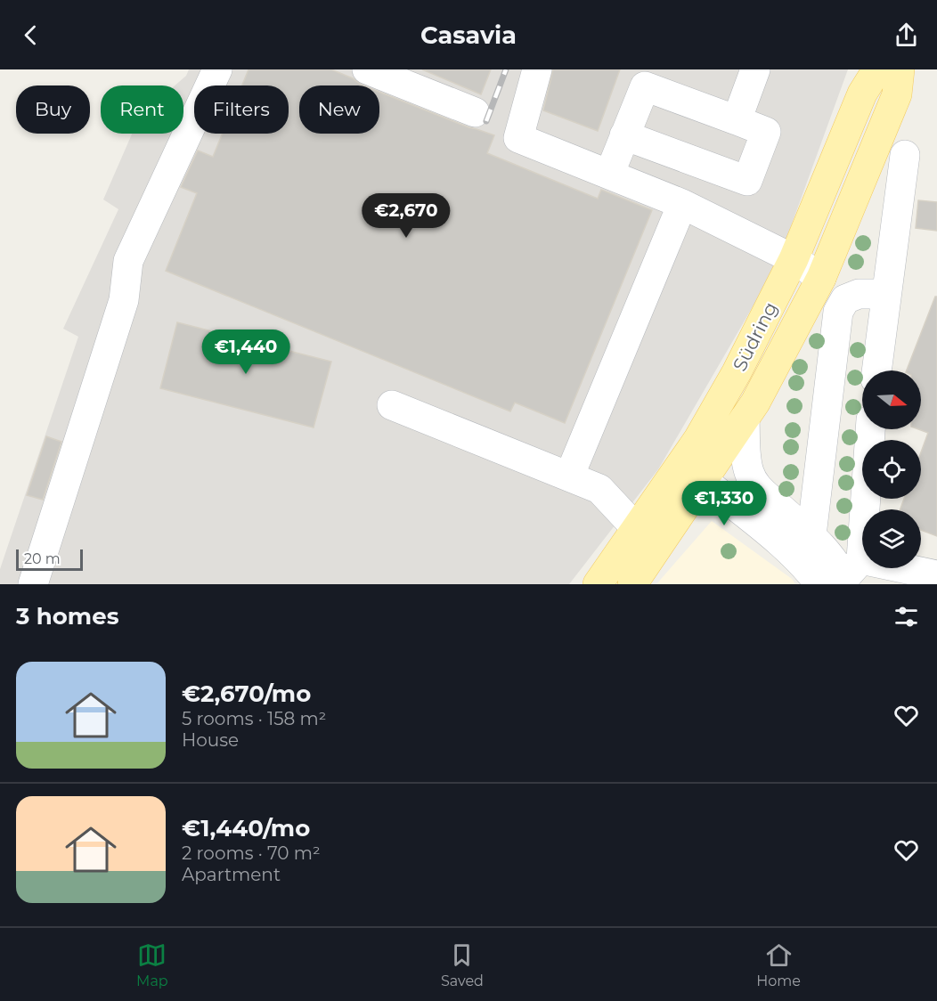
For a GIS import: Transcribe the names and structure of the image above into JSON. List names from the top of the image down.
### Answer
{
  "streets": {
    "main road": ["Südring"]
  },
  "scale_bar": "20 m",
  "north": "right",
  "page": {
    "header": "Casavia",
    "chip": [
      "Buy",
      "Rent",
      "Filters",
      "New"
    ],
    "price": ["€2,670", "€1,440", "€1,330"],
    "scale": "20 m",
    "heading": "3 homes",
    "list": [
      {
        "name": "€2,670/mo",
        "note": "5 rooms · 158 m² · House"
      },
      {
        "name": "€1,440/mo",
        "note": "2 rooms · 70 m² · Apartment"
      }
    ],
    "tabs": ["Map", "Saved", "Home"]
  }
}
